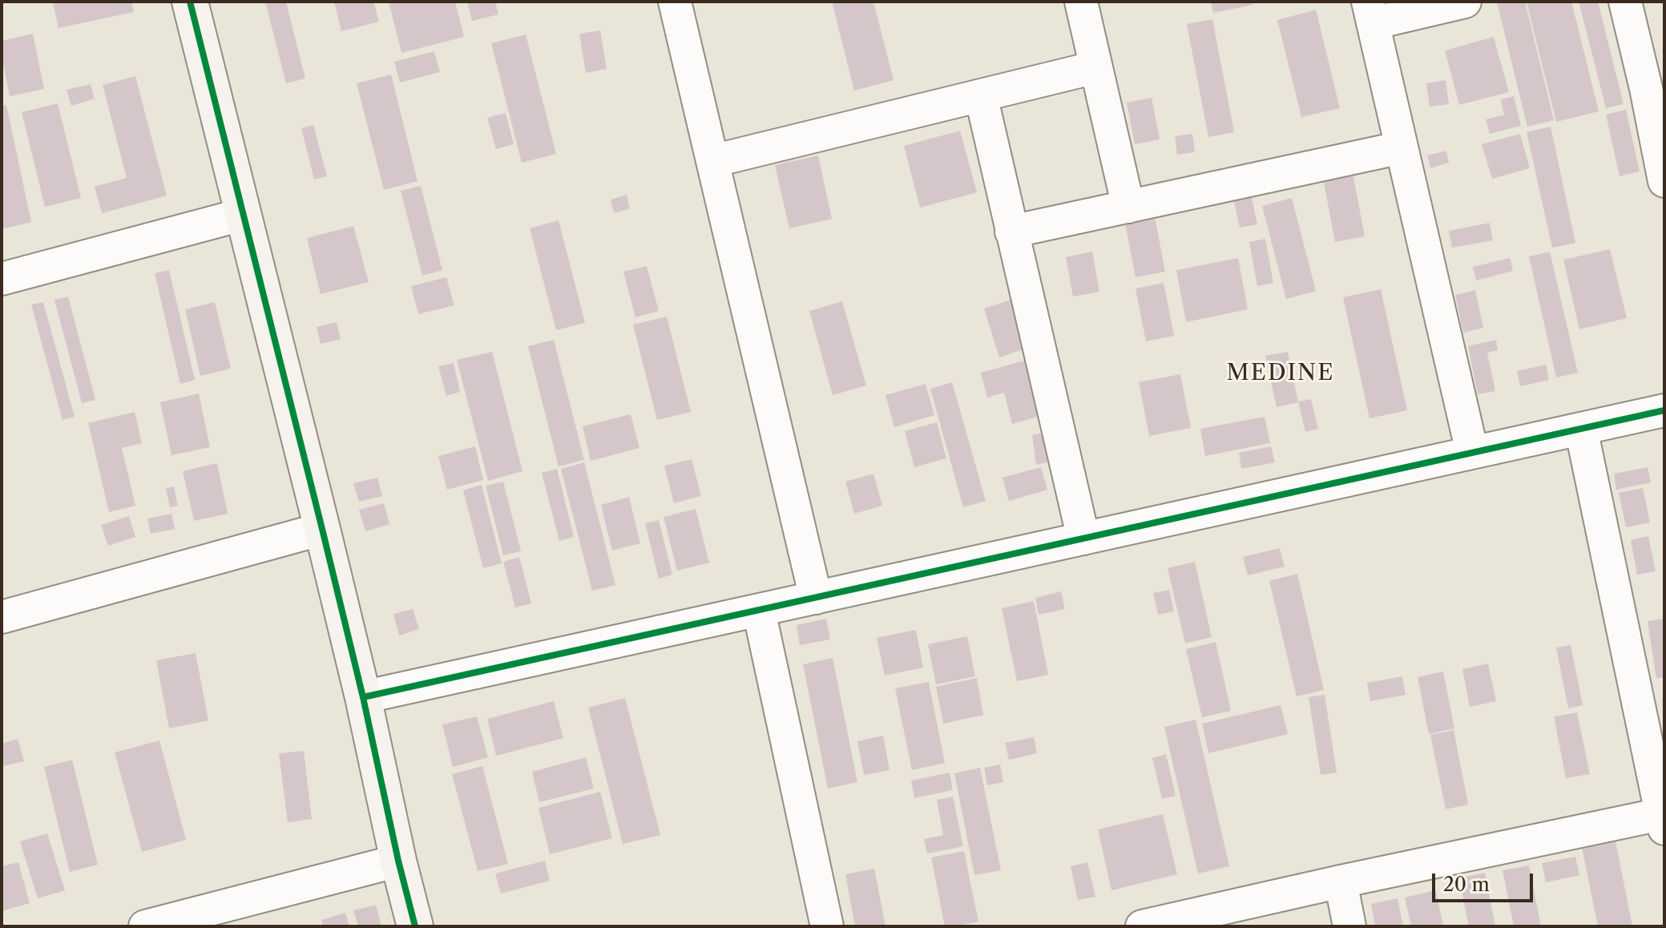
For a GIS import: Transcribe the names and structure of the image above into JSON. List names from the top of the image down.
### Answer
{
  "districts": ["MEDINE"],
  "scale_bar": "20 m"
}
